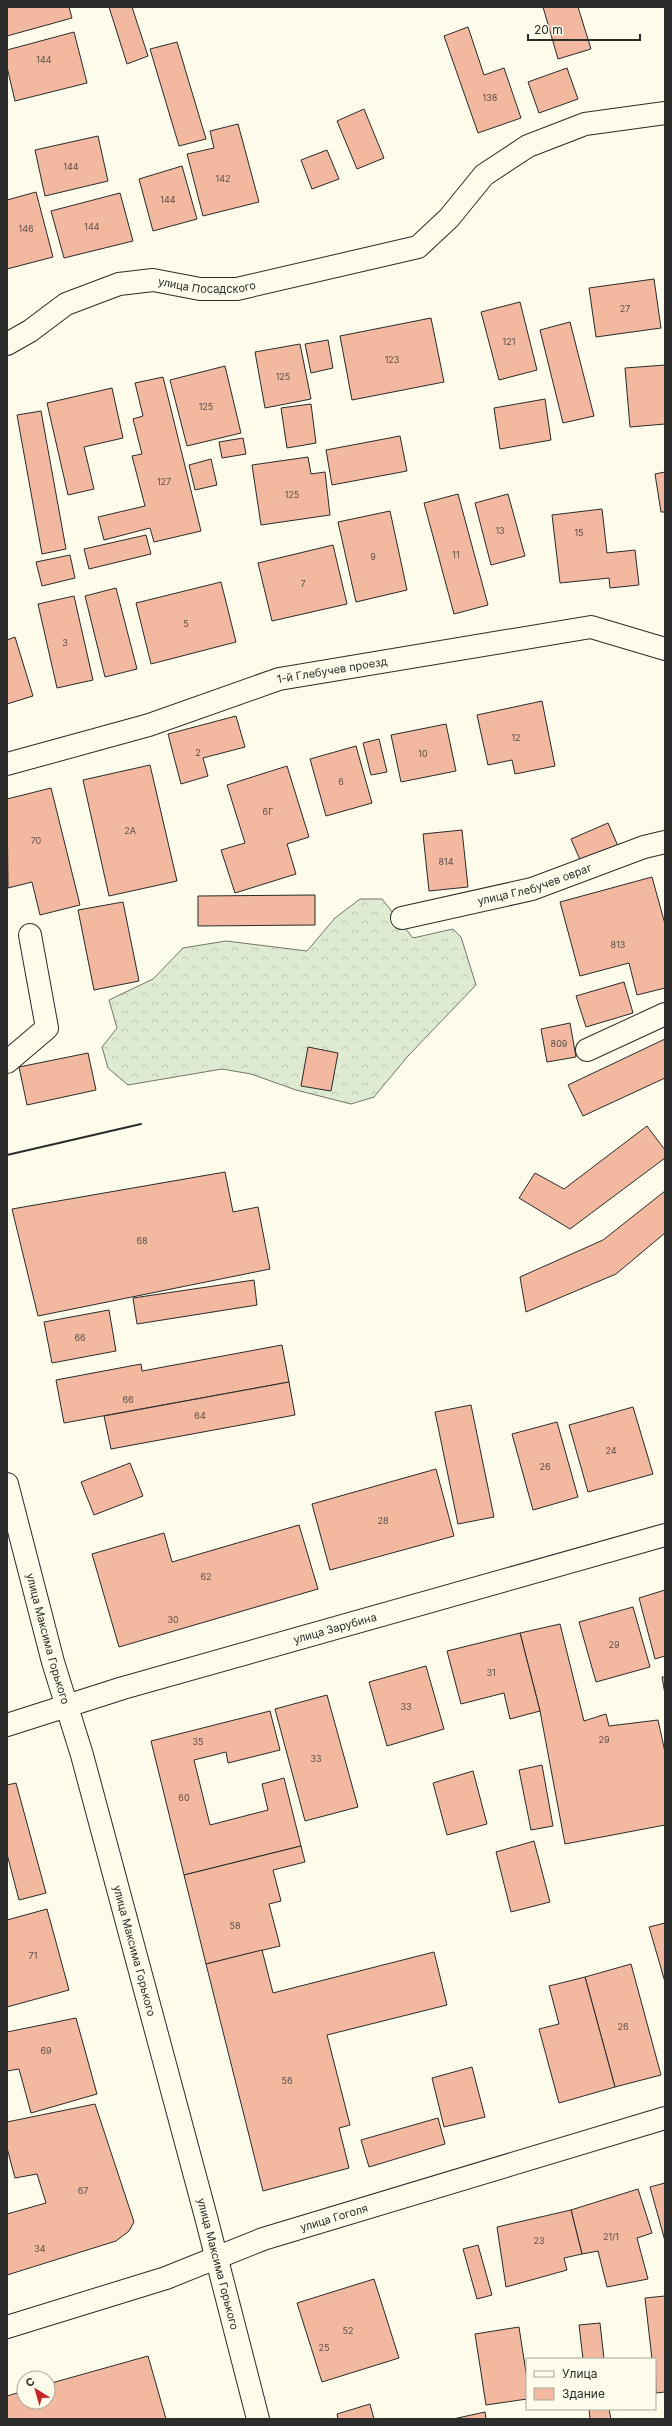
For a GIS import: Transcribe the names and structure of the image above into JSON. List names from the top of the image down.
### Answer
{
  "streets": {
    "street": [
      "улица Посадского",
      "1-й Глебучев проезд",
      "улица Глебучев овраг",
      "улица Зарубина",
      "улица Максима Горького",
      "улица Гоголя"
    ]
  },
  "crossings": [
    ["улица Зарубина", "улица Максима Горького"],
    ["улица Максима Горького", "улица Гоголя"]
  ],
  "house_numbers": [
    "144",
    "138",
    "144",
    "142",
    "144",
    "144",
    "146",
    "27",
    "121",
    "123",
    "125",
    "125",
    "127",
    "125",
    "13",
    "15",
    "11",
    "9",
    "7",
    "5",
    "3",
    "12",
    "2",
    "10",
    "6",
    "6Г",
    "2А",
    "70",
    "814",
    "813",
    "809",
    "68",
    "66",
    "66",
    "64",
    "24",
    "26",
    "28",
    "62",
    "30",
    "29",
    "31",
    "33",
    "29",
    "35",
    "33",
    "60",
    "58",
    "71",
    "26",
    "69",
    "56",
    "67",
    "21/1",
    "23",
    "34",
    "52",
    "25"
  ],
  "legend": ["Улица", "Здание"],
  "scale_bar": "20 m",
  "north": "top left"
}
